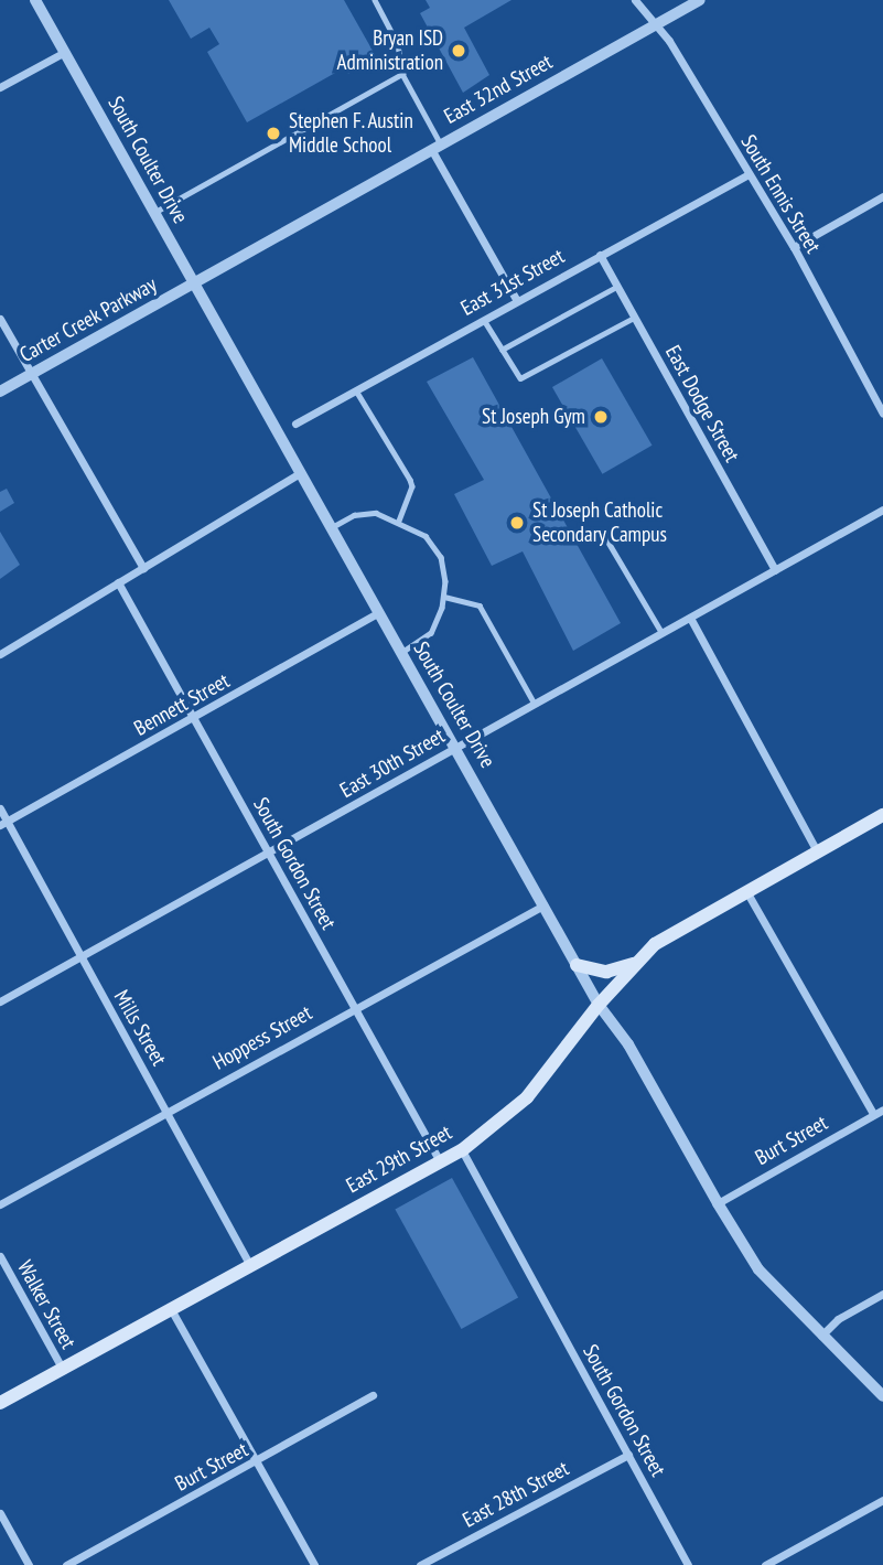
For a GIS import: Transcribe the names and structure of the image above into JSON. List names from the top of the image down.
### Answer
{
  "streets": {
    "main road": ["East 29th Street"],
    "street": [
      "East 32nd Street",
      "South Coulter Drive",
      "South Ennis Street",
      "East 31st Street",
      "Carter Creek Parkway",
      "East Dodge Street",
      "Bennett Street",
      "East 30th Street",
      "South Gordon Street",
      "Mills Street",
      "Hoppess Street",
      "Burt Street",
      "Walker Street",
      "East 28th Street"
    ]
  },
  "crossings": [
    ["East 32nd Street", "South Coulter Drive"],
    ["East 32nd Street", "South Ennis Street"],
    ["East 32nd Street", "Carter Creek Parkway"],
    ["South Coulter Drive", "Carter Creek Parkway"],
    ["South Coulter Drive", "Bennett Street"],
    ["South Coulter Drive", "East 30th Street"],
    ["South Coulter Drive", "Hoppess Street"],
    ["South Coulter Drive", "Burt Street"],
    ["South Coulter Drive", "East 29th Street"],
    ["South Ennis Street", "East 31st Street"],
    ["East 31st Street", "East Dodge Street"],
    ["East Dodge Street", "East 30th Street"],
    ["Bennett Street", "South Gordon Street"],
    ["Bennett Street", "Mills Street"],
    ["East 30th Street", "South Gordon Street"],
    ["East 30th Street", "Mills Street"],
    ["South Gordon Street", "Hoppess Street"],
    ["South Gordon Street", "East 29th Street"],
    ["South Gordon Street", "East 28th Street"],
    ["Mills Street", "Hoppess Street"],
    ["Mills Street", "East 29th Street"],
    ["East 29th Street", "Walker Street"]
  ],
  "places": [
    "Bryan ISD Administration",
    "Stephen F. Austin Middle School",
    "St Joseph Gym",
    "St Joseph Catholic Secondary Campus"
  ]
}
